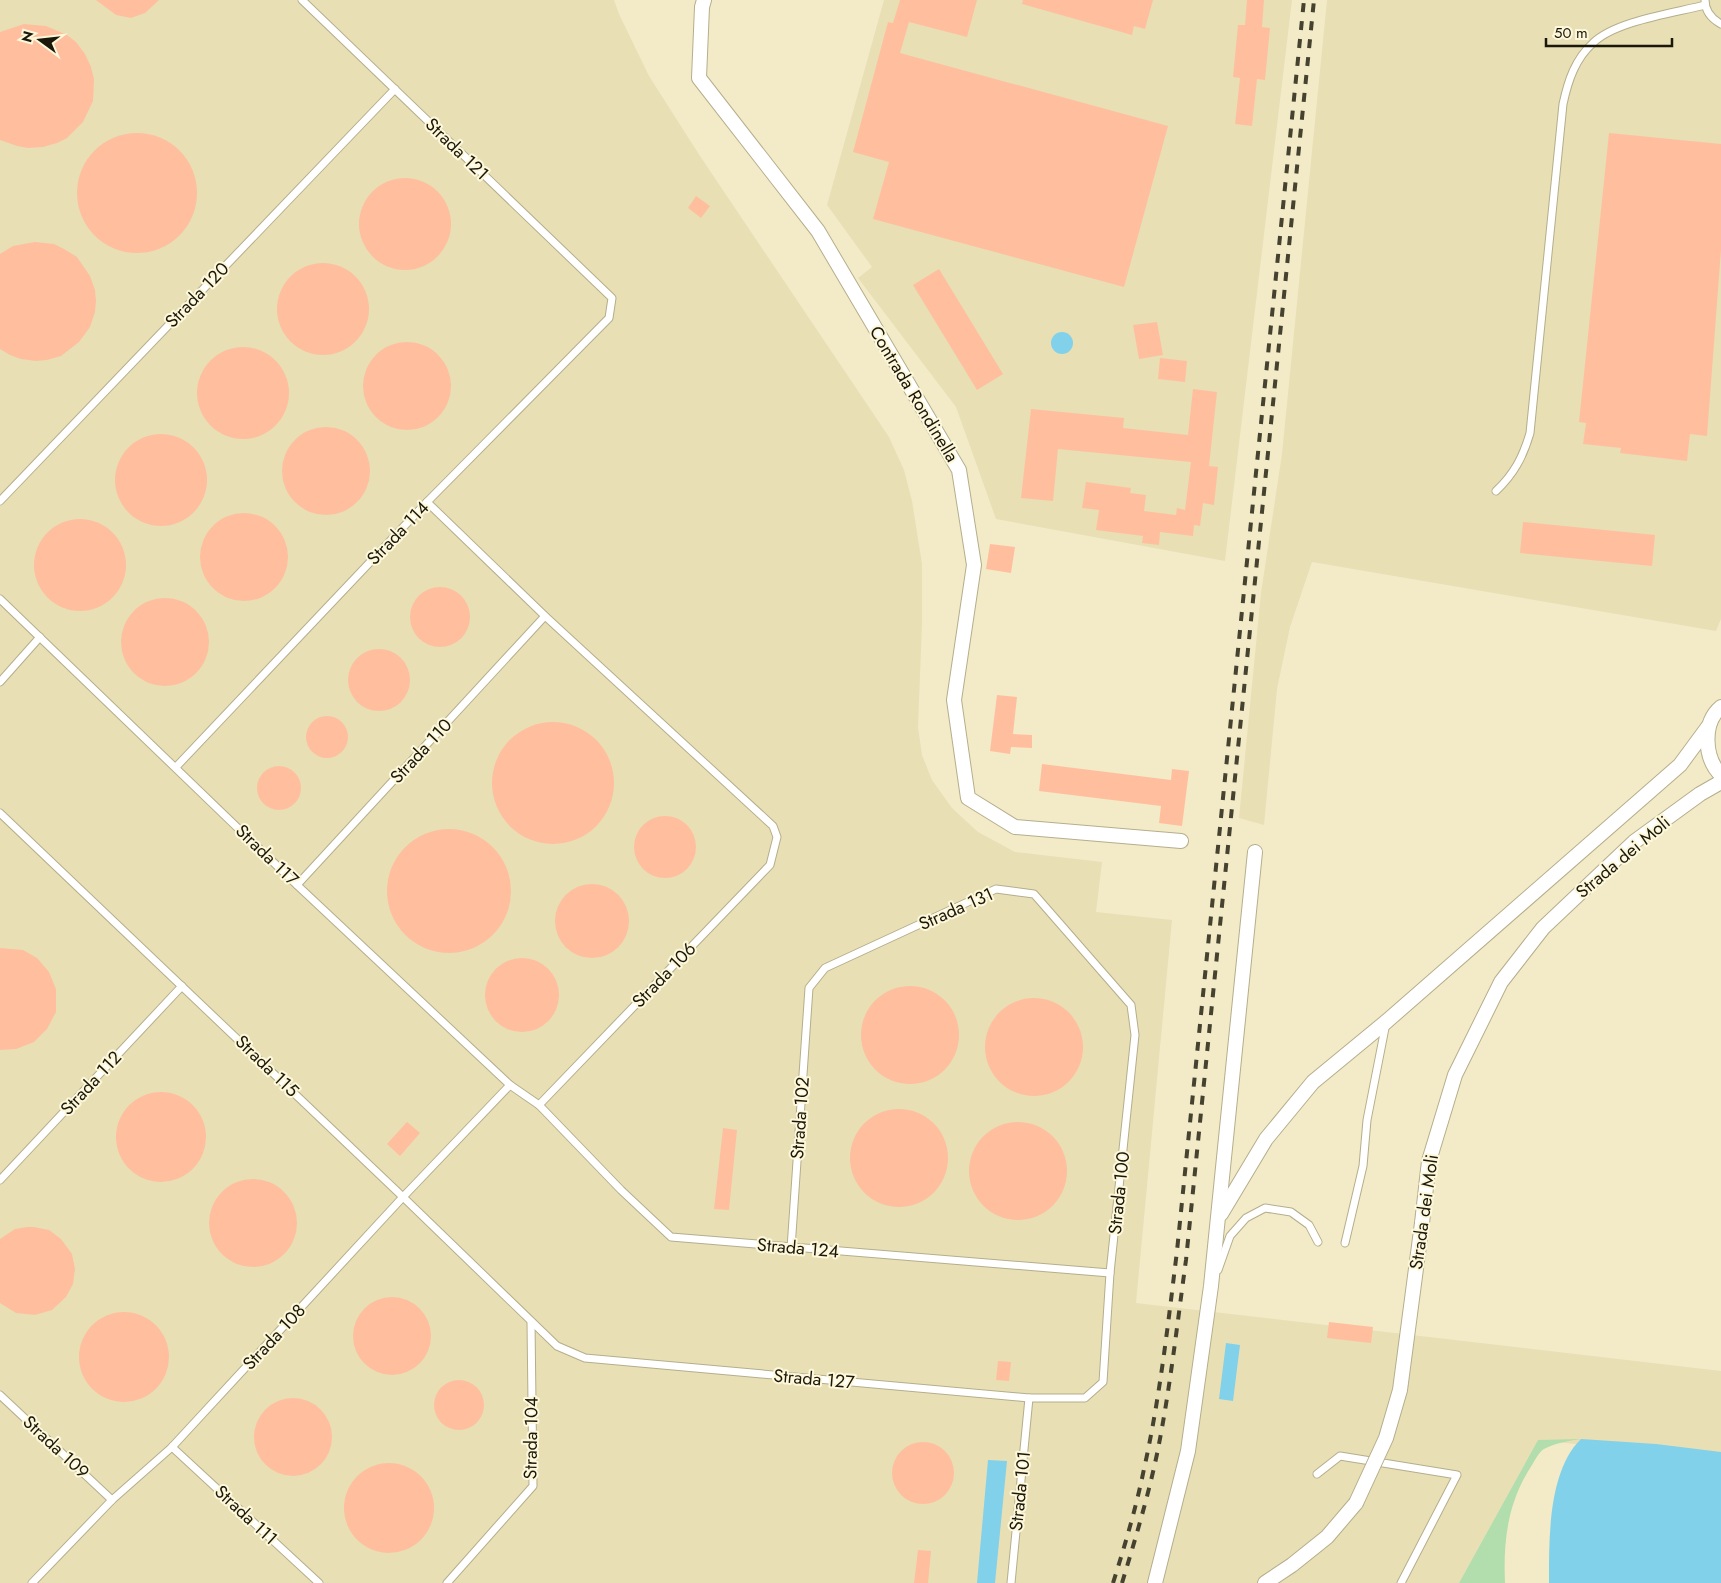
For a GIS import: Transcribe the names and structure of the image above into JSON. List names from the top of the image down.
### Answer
{
  "streets": {
    "street": ["Contrada Rondinella", "Strada dei Moli"],
    "lane": [
      "Strada 121",
      "Strada 120",
      "Strada 114",
      "Strada 110",
      "Strada 117",
      "Strada 131",
      "Strada 106",
      "Strada 115",
      "Strada 112",
      "Strada 102",
      "Strada 100",
      "Strada 124",
      "Strada 108",
      "Strada 127",
      "Strada 104",
      "Strada 109",
      "Strada 101",
      "Strada 111"
    ]
  },
  "crossings": [
    ["Strada 121", "Strada 120"],
    ["Strada 121", "Strada 114"],
    ["Strada 114", "Strada 117"],
    ["Strada 110", "Strada 117"],
    ["Strada 110", "Strada 106"],
    ["Strada 117", "Strada 106"],
    ["Strada 117", "Strada 124"],
    ["Strada 117", "Strada 108"],
    ["Strada 131", "Strada 102"],
    ["Strada 131", "Strada 100"],
    ["Strada 106", "Strada 124"],
    ["Strada 115", "Strada 112"],
    ["Strada 115", "Strada 108"],
    ["Strada 115", "Strada 127"],
    ["Strada 115", "Strada 104"],
    ["Strada 102", "Strada 124"],
    ["Strada 100", "Strada 124"],
    ["Strada 100", "Strada 127"],
    ["Strada 108", "Strada 109"],
    ["Strada 108", "Strada 111"],
    ["Strada 127", "Strada 104"],
    ["Strada 127", "Strada 101"]
  ],
  "scale_bar": "50 m",
  "north": "left"
}
